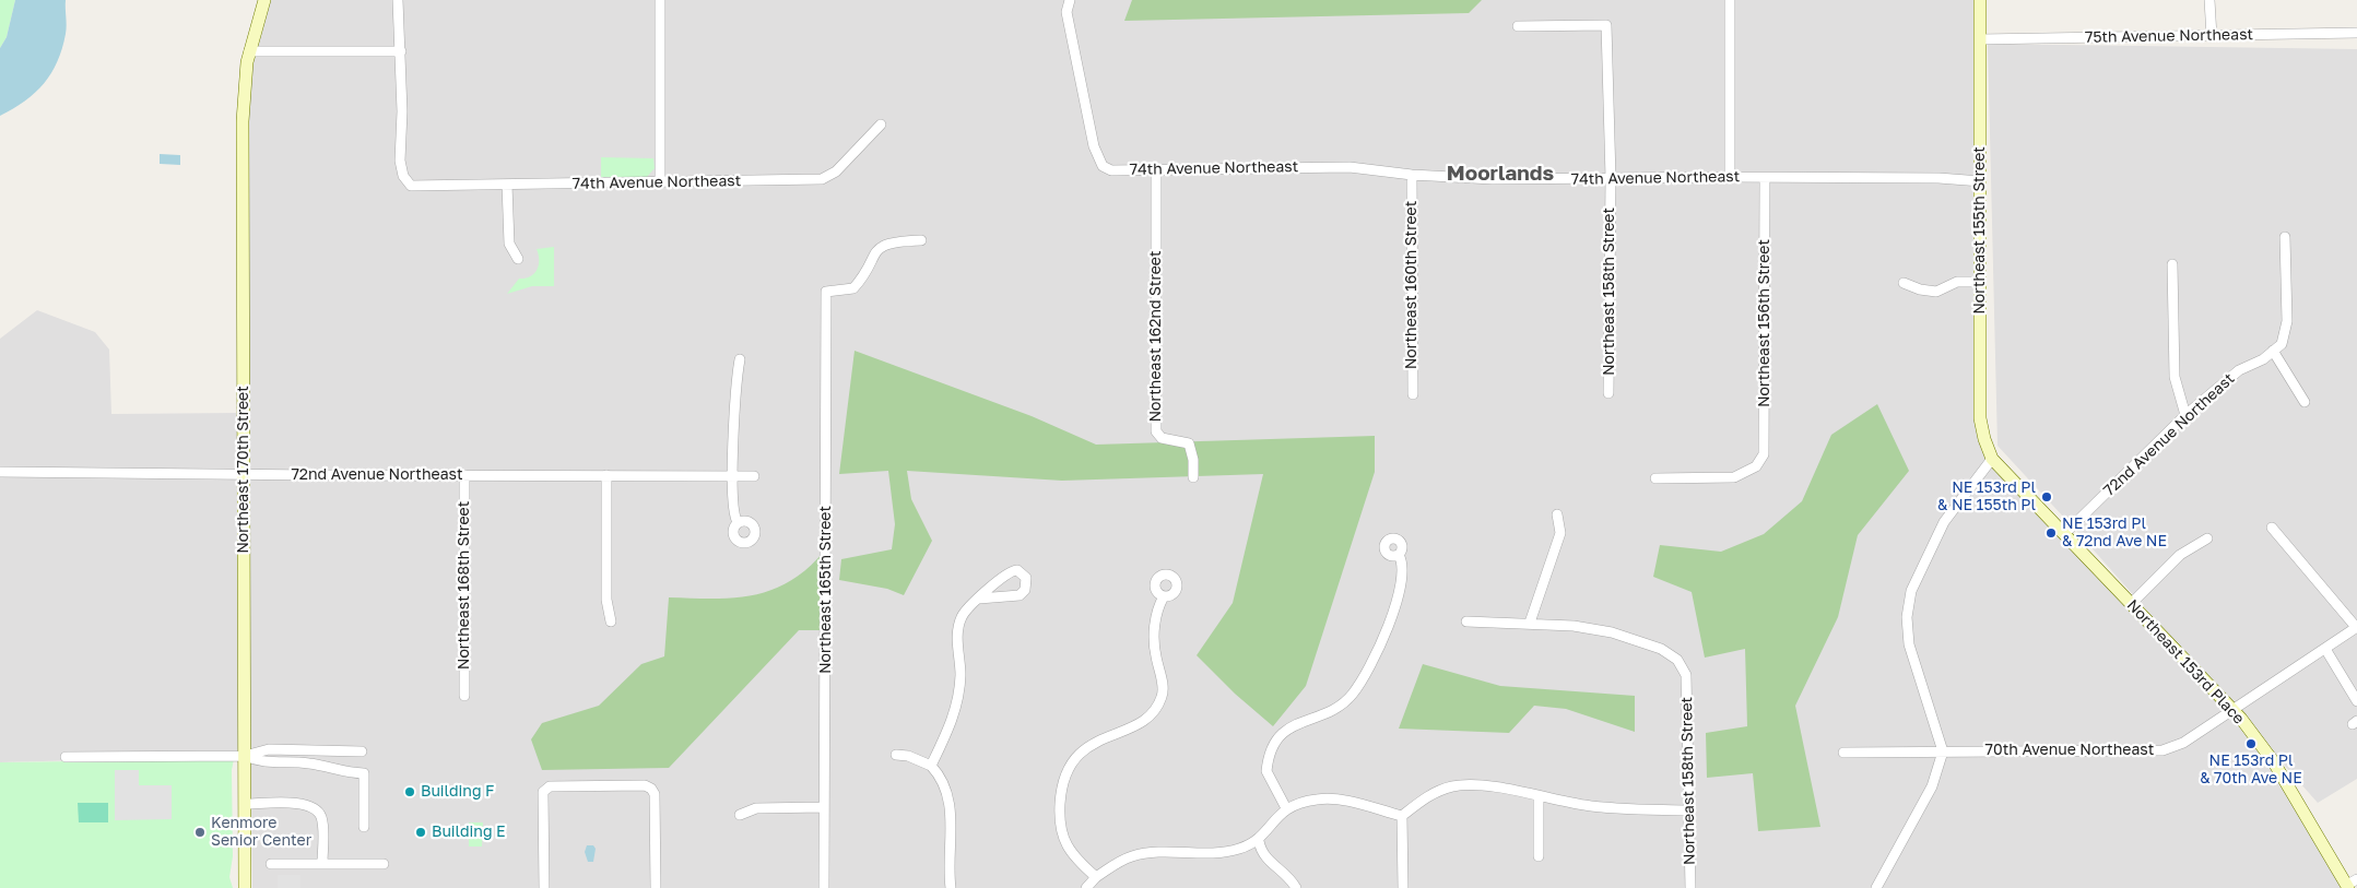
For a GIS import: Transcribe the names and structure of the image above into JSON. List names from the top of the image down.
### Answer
{
  "streets": {
    "street": [
      "75th Avenue Northeast",
      "74th Avenue Northeast",
      "Northeast 155th Street",
      "Northeast 160th Street",
      "Northeast 158th Street",
      "Northeast 156th Street",
      "Northeast 162nd Street",
      "72nd Avenue Northeast",
      "Northeast 170th Street",
      "Northeast 168th Street",
      "Northeast 165th Street",
      "Northeast 153rd Place",
      "70th Avenue Northeast"
    ]
  },
  "crossings": [
    ["75th Avenue Northeast", "Northeast 155th Street"],
    ["74th Avenue Northeast", "Northeast 155th Street"],
    ["74th Avenue Northeast", "Northeast 160th Street"],
    ["74th Avenue Northeast", "Northeast 158th Street"],
    ["74th Avenue Northeast", "Northeast 156th Street"],
    ["74th Avenue Northeast", "Northeast 162nd Street"],
    ["Northeast 155th Street", "Northeast 153rd Place"],
    ["72nd Avenue Northeast", "Northeast 170th Street"],
    ["72nd Avenue Northeast", "Northeast 168th Street"],
    ["72nd Avenue Northeast", "Northeast 153rd Place"],
    ["Northeast 153rd Place", "70th Avenue Northeast"]
  ],
  "districts": ["Moorlands"],
  "places": [
    "NE 153rd Pl & NE 155th Pl",
    "NE 153rd Pl & 72nd Ave NE",
    "NE 153rd Pl & 70th Ave NE",
    "Building F",
    "Kenmore Senior Center",
    "Building E"
  ]
}
